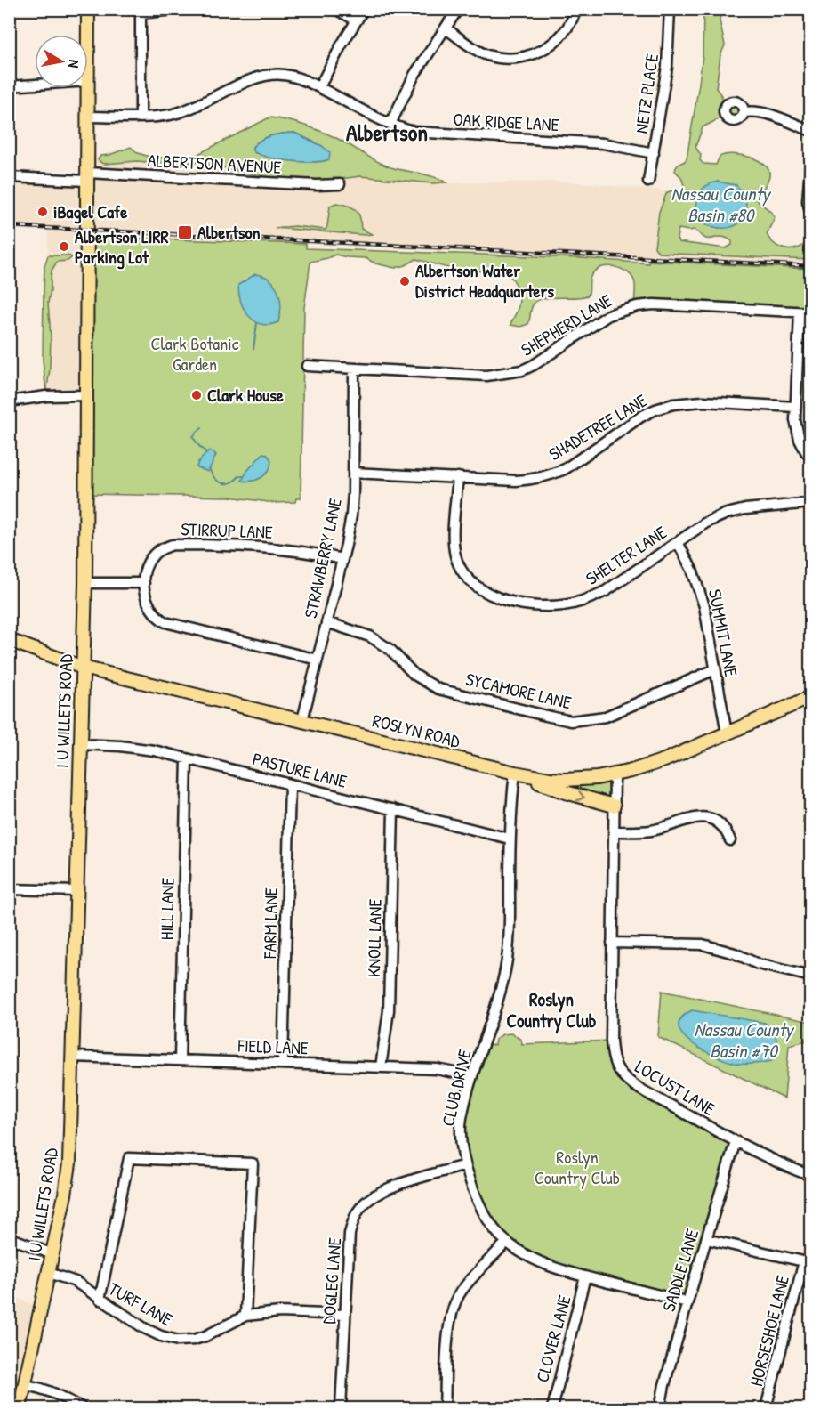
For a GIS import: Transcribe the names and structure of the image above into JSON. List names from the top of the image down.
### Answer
{
  "streets": {
    "main road": ["I U WILLETS ROAD", "ROSLYN ROAD"],
    "street": [
      "NETZ PLACE",
      "OAK RIDGE LANE",
      "ALBERTSON AVENUE",
      "SHEPHERD LANE",
      "SHADETREE LANE",
      "STIRRUP LANE",
      "SHELTER LANE",
      "STRAWBERRY LANE",
      "SUMMIT LANE",
      "SYCAMORE LANE",
      "PASTURE LANE",
      "HILL LANE",
      "FARM LANE",
      "KNOLL LANE",
      "FIELD LANE",
      "CLUB DRIVE",
      "LOCUST LANE",
      "SADDLE LANE",
      "DOGLEG LANE",
      "TURF LANE",
      "HORSESHOE LANE",
      "CLOVER LANE"
    ]
  },
  "crossings": [
    ["NETZ PLACE", "OAK RIDGE LANE"],
    ["OAK RIDGE LANE", "I U WILLETS ROAD"],
    ["ALBERTSON AVENUE", "I U WILLETS ROAD"],
    ["SHEPHERD LANE", "STRAWBERRY LANE"],
    ["SHADETREE LANE", "SHELTER LANE"],
    ["SHADETREE LANE", "STRAWBERRY LANE"],
    ["STIRRUP LANE", "STRAWBERRY LANE"],
    ["SHELTER LANE", "SUMMIT LANE"],
    ["STRAWBERRY LANE", "SYCAMORE LANE"],
    ["STRAWBERRY LANE", "ROSLYN ROAD"],
    ["SUMMIT LANE", "SYCAMORE LANE"],
    ["SUMMIT LANE", "ROSLYN ROAD"],
    ["I U WILLETS ROAD", "ROSLYN ROAD"],
    ["I U WILLETS ROAD", "PASTURE LANE"],
    ["I U WILLETS ROAD", "FIELD LANE"],
    ["I U WILLETS ROAD", "TURF LANE"],
    ["ROSLYN ROAD", "CLUB DRIVE"],
    ["ROSLYN ROAD", "LOCUST LANE"],
    ["PASTURE LANE", "HILL LANE"],
    ["PASTURE LANE", "FARM LANE"],
    ["PASTURE LANE", "KNOLL LANE"],
    ["PASTURE LANE", "CLUB DRIVE"],
    ["HILL LANE", "FIELD LANE"],
    ["FARM LANE", "FIELD LANE"],
    ["KNOLL LANE", "FIELD LANE"],
    ["FIELD LANE", "CLUB DRIVE"],
    ["CLUB DRIVE", "SADDLE LANE"],
    ["CLUB DRIVE", "DOGLEG LANE"],
    ["CLUB DRIVE", "CLOVER LANE"],
    ["LOCUST LANE", "SADDLE LANE"],
    ["DOGLEG LANE", "TURF LANE"]
  ],
  "districts": ["Albertson", "Roslyn Country Club"],
  "water": ["Nassau County Basin #80", "Nassau County Basin #70"],
  "parks": ["Clark Botanic Garden", "Roslyn Country Club"],
  "places": {
    "other": [
      "iBagel Cafe",
      "Albertson LIRR Parking Lot",
      "Albertson Water District Headquarters",
      "Clark House"
    ],
    "transit": ["Albertson"]
  },
  "north": "right"
}
